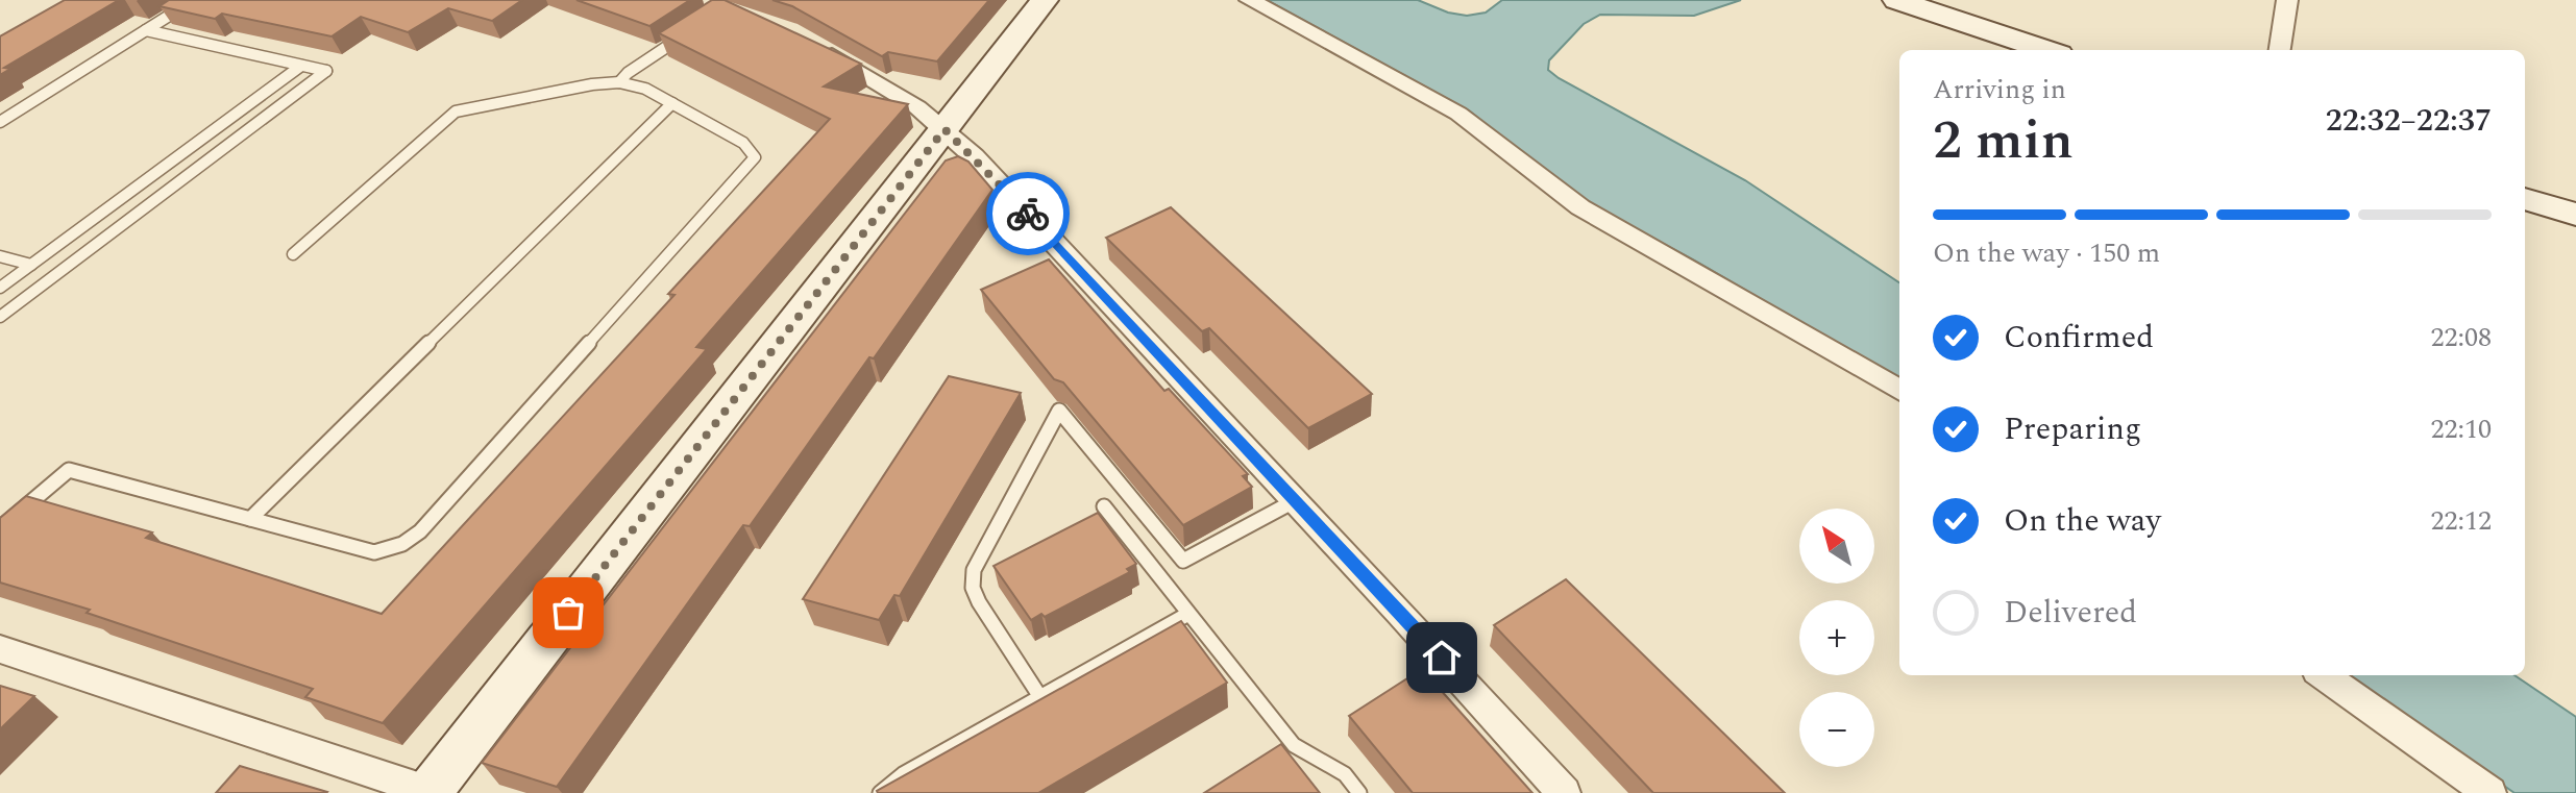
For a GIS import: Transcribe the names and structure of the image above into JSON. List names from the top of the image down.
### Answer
{
  "north": "top left",
  "page": {
    "heading": ["2 min", "Arriving in", "22:32–22:37"],
    "bar": "On the way · 150 m",
    "list": [
      ["Confirmed", "22:08"],
      ["Preparing", "22:10"],
      ["On the way", "22:12"],
      "Delivered"
    ],
    "map_buttons": ["+", "−"]
  }
}
